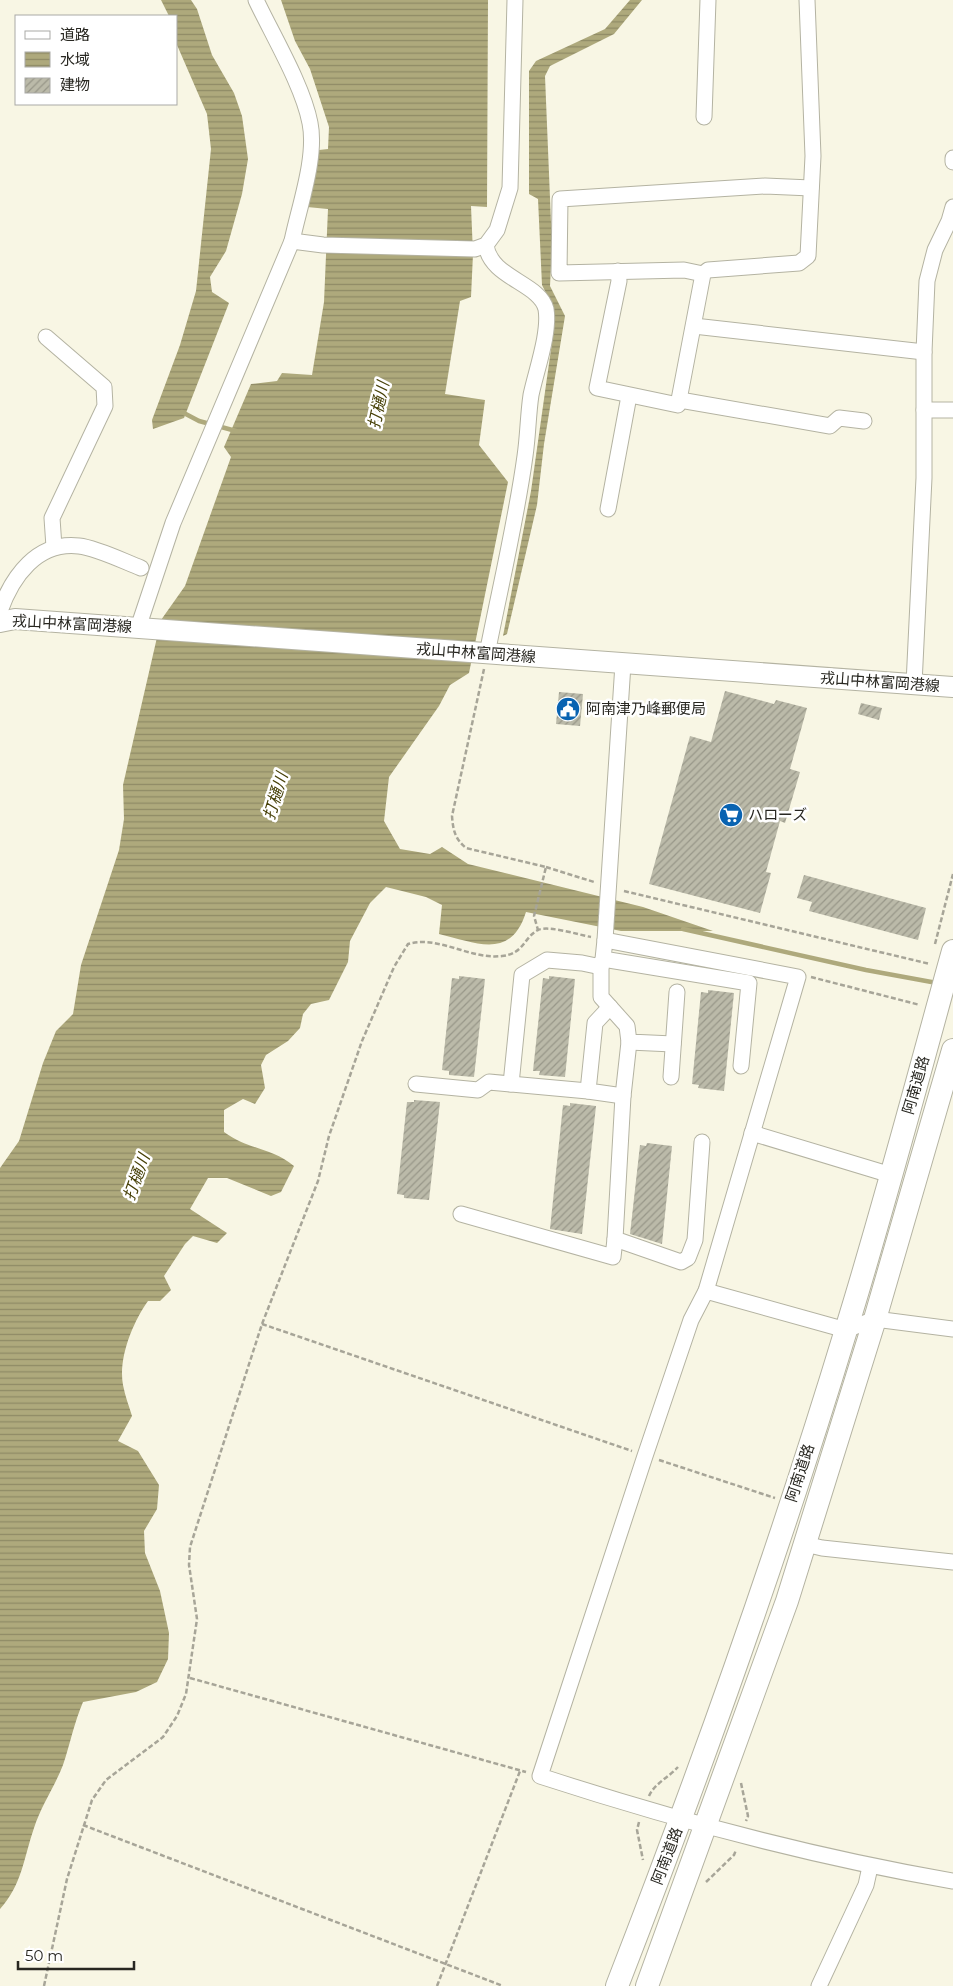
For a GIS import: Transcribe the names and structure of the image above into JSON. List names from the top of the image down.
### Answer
{
  "streets": {
    "highway": ["阿南道路"],
    "main road": ["戎山中林富岡港線"]
  },
  "water": ["打樋川"],
  "places": {
    "public building": ["阿南津乃峰郵便局"],
    "supermarket": ["ハローズ"]
  },
  "legend": ["道路", "水域", "建物"],
  "scale_bar": "50 m"
}
